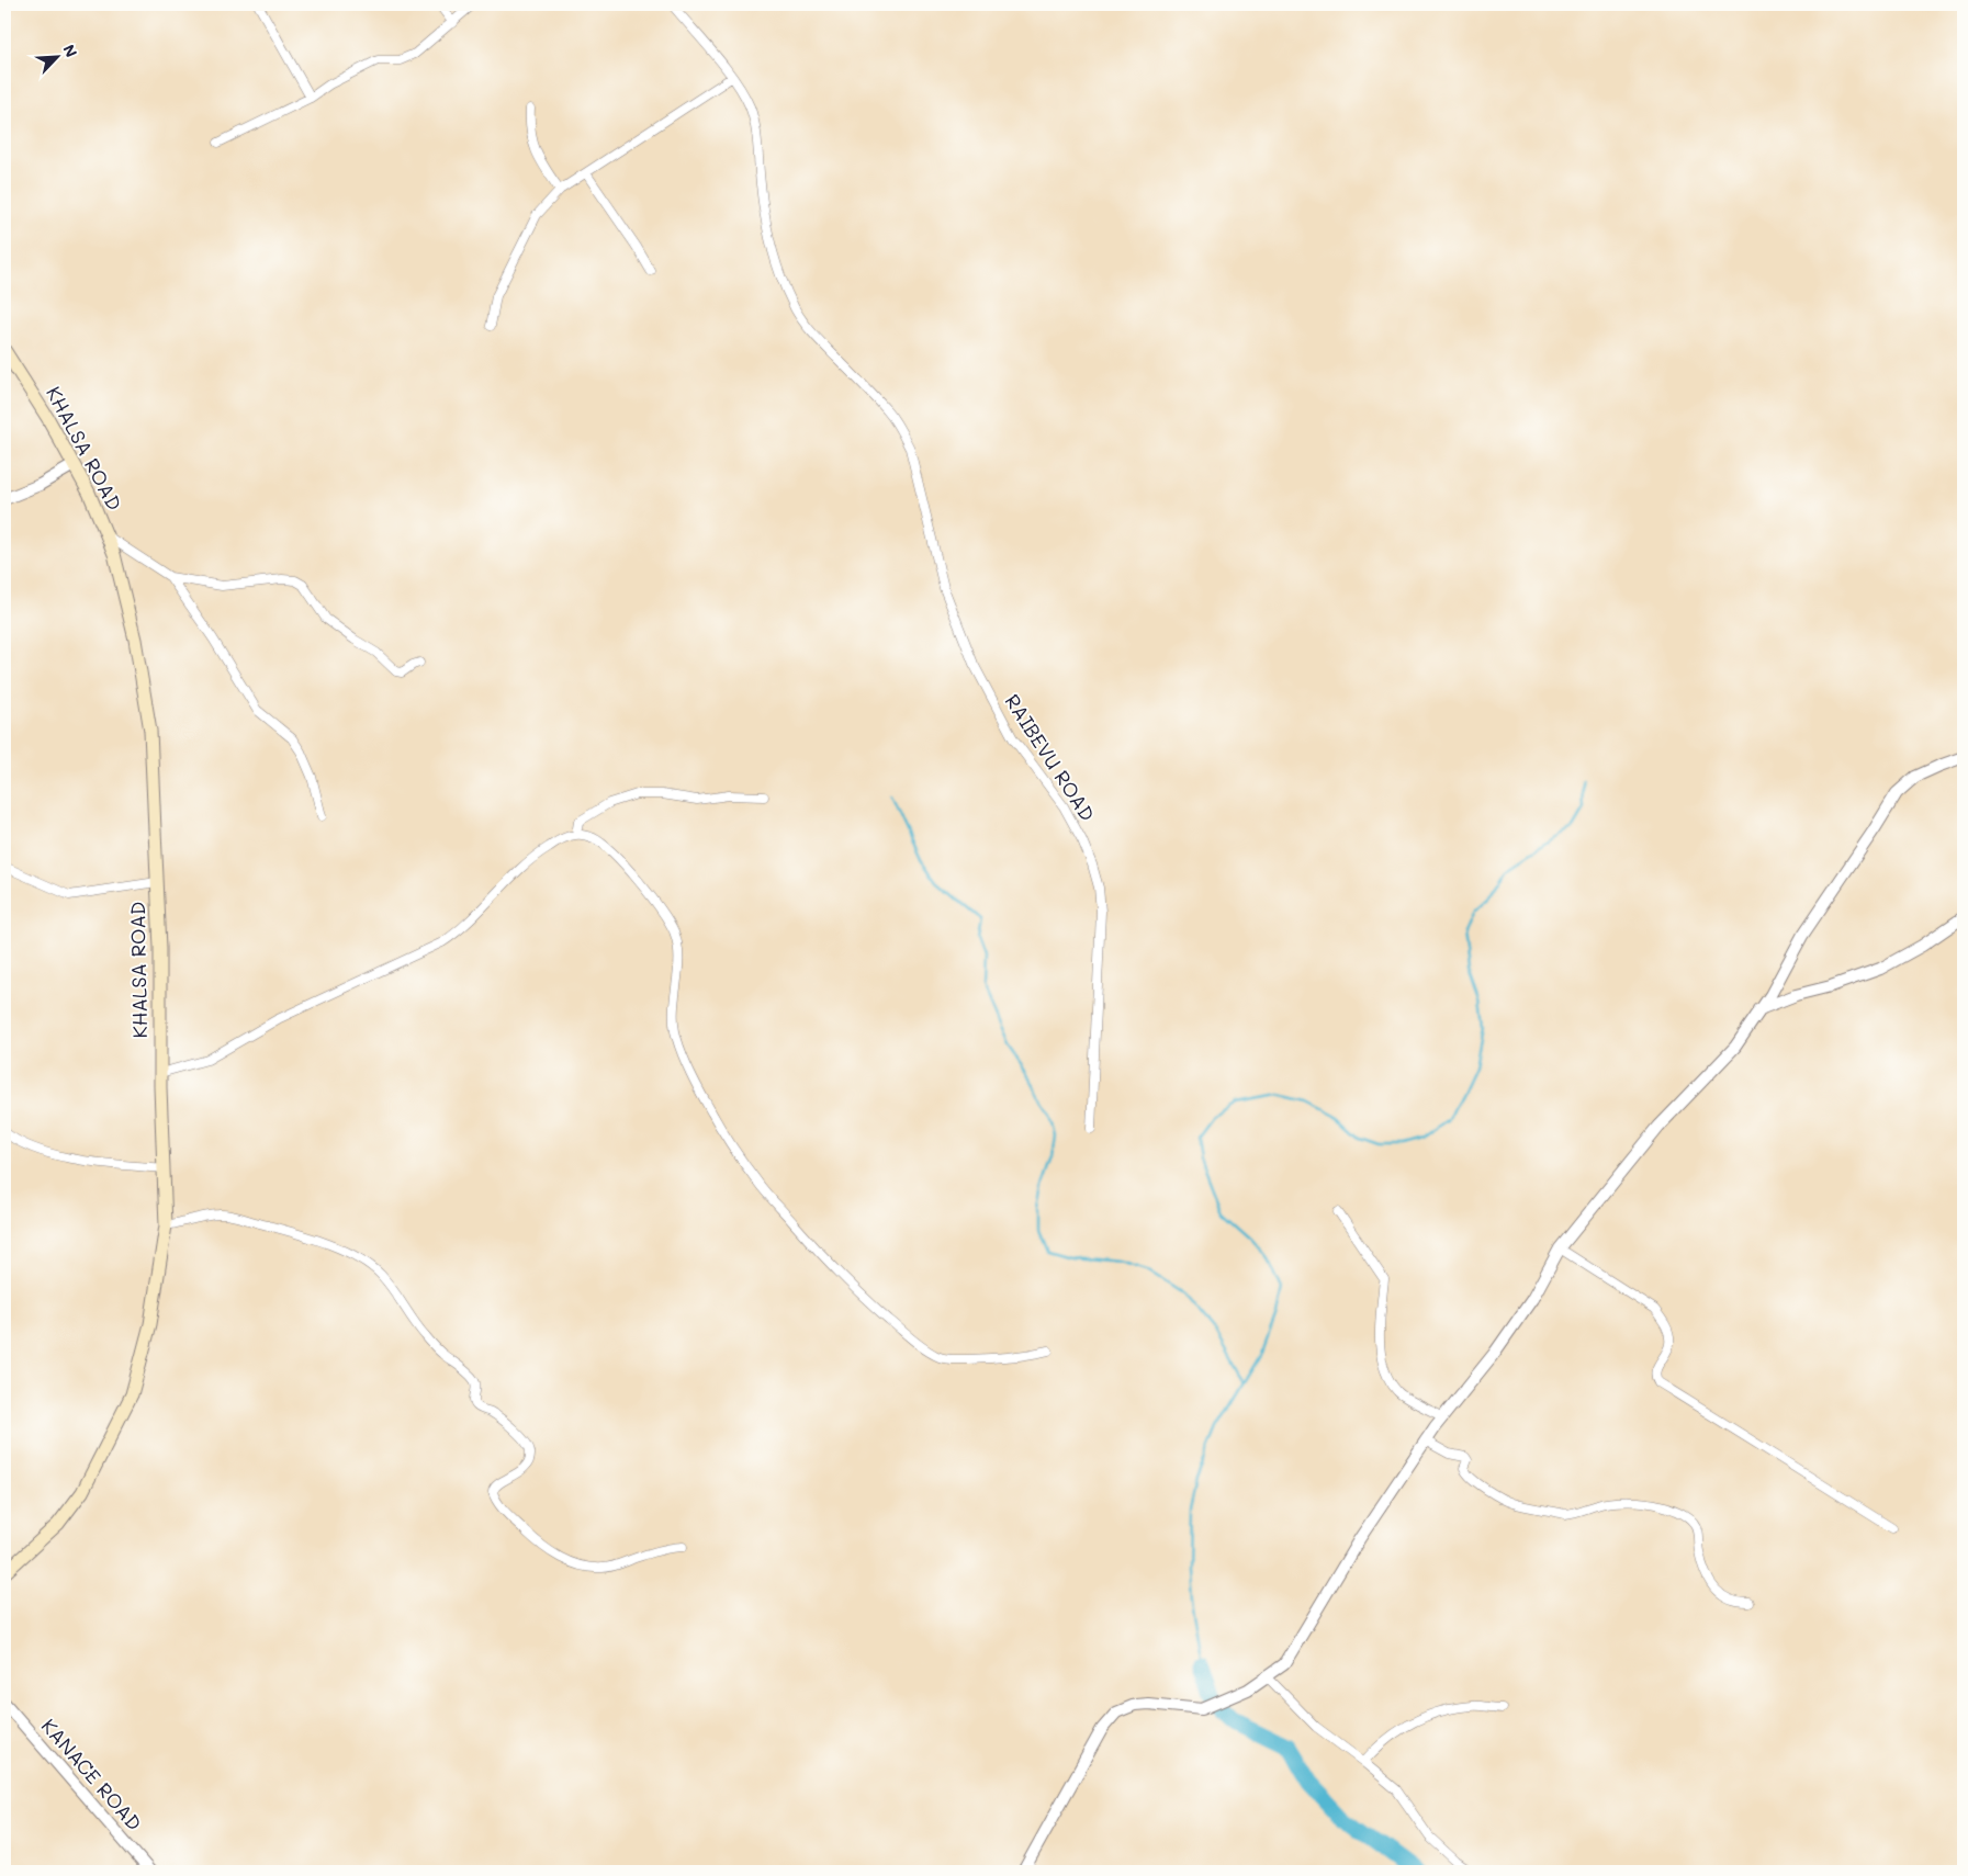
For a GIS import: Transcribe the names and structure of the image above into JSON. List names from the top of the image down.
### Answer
{
  "streets": {
    "main road": ["KHALSA ROAD"],
    "street": ["RAIBEVU ROAD", "KANACE ROAD"]
  },
  "north": "top right"
}
